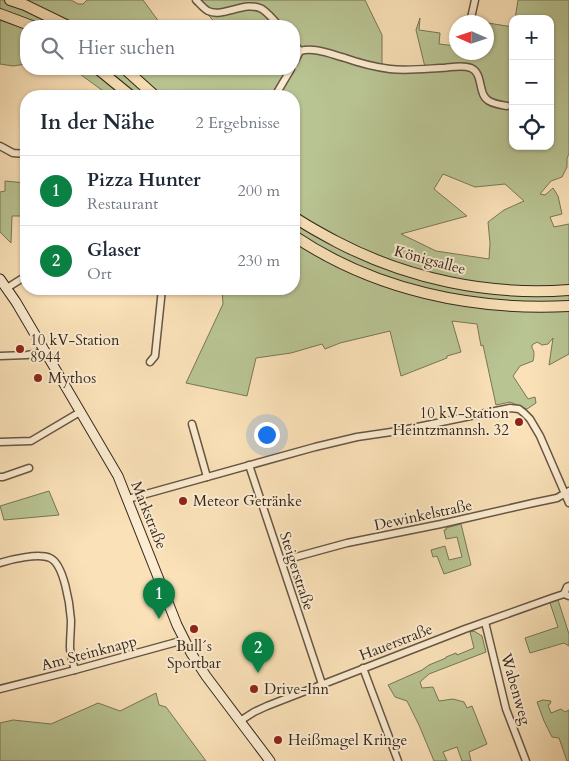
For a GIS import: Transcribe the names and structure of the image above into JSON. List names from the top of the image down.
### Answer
{
  "streets": {
    "main road": ["Königsallee", "Markstraße"],
    "street": [
      "Dewinkelstraße",
      "Steigerstraße",
      "Hauerstraße",
      "Am Steinknapp",
      "Wabenweg"
    ]
  },
  "crossings": [
    ["Markstraße", "Hauerstraße"],
    ["Markstraße", "Am Steinknapp"],
    ["Dewinkelstraße", "Steigerstraße"],
    ["Steigerstraße", "Hauerstraße"],
    ["Hauerstraße", "Wabenweg"]
  ],
  "places": [
    "10 kV-Station 8944",
    "Mythos",
    "10 kV-Station Heintzmannsh. 32",
    "Meteor Getränke",
    "Bull´s Sportbar",
    "Drive-Inn",
    "Heißmagel Kringe"
  ],
  "north": "left",
  "page": {
    "map_buttons": ["+", "−"],
    "search": "Hier suchen",
    "heading": ["In der Nähe", "2 Ergebnisse"],
    "list": [
      {
        "mark": "1",
        "name": "Pizza Hunter",
        "note": "Restaurant",
        "value": "200 m"
      },
      {
        "mark": "2",
        "name": "Glaser",
        "note": "Ort",
        "value": "230 m"
      }
    ],
    "pins": ["1", "2"]
  }
}
